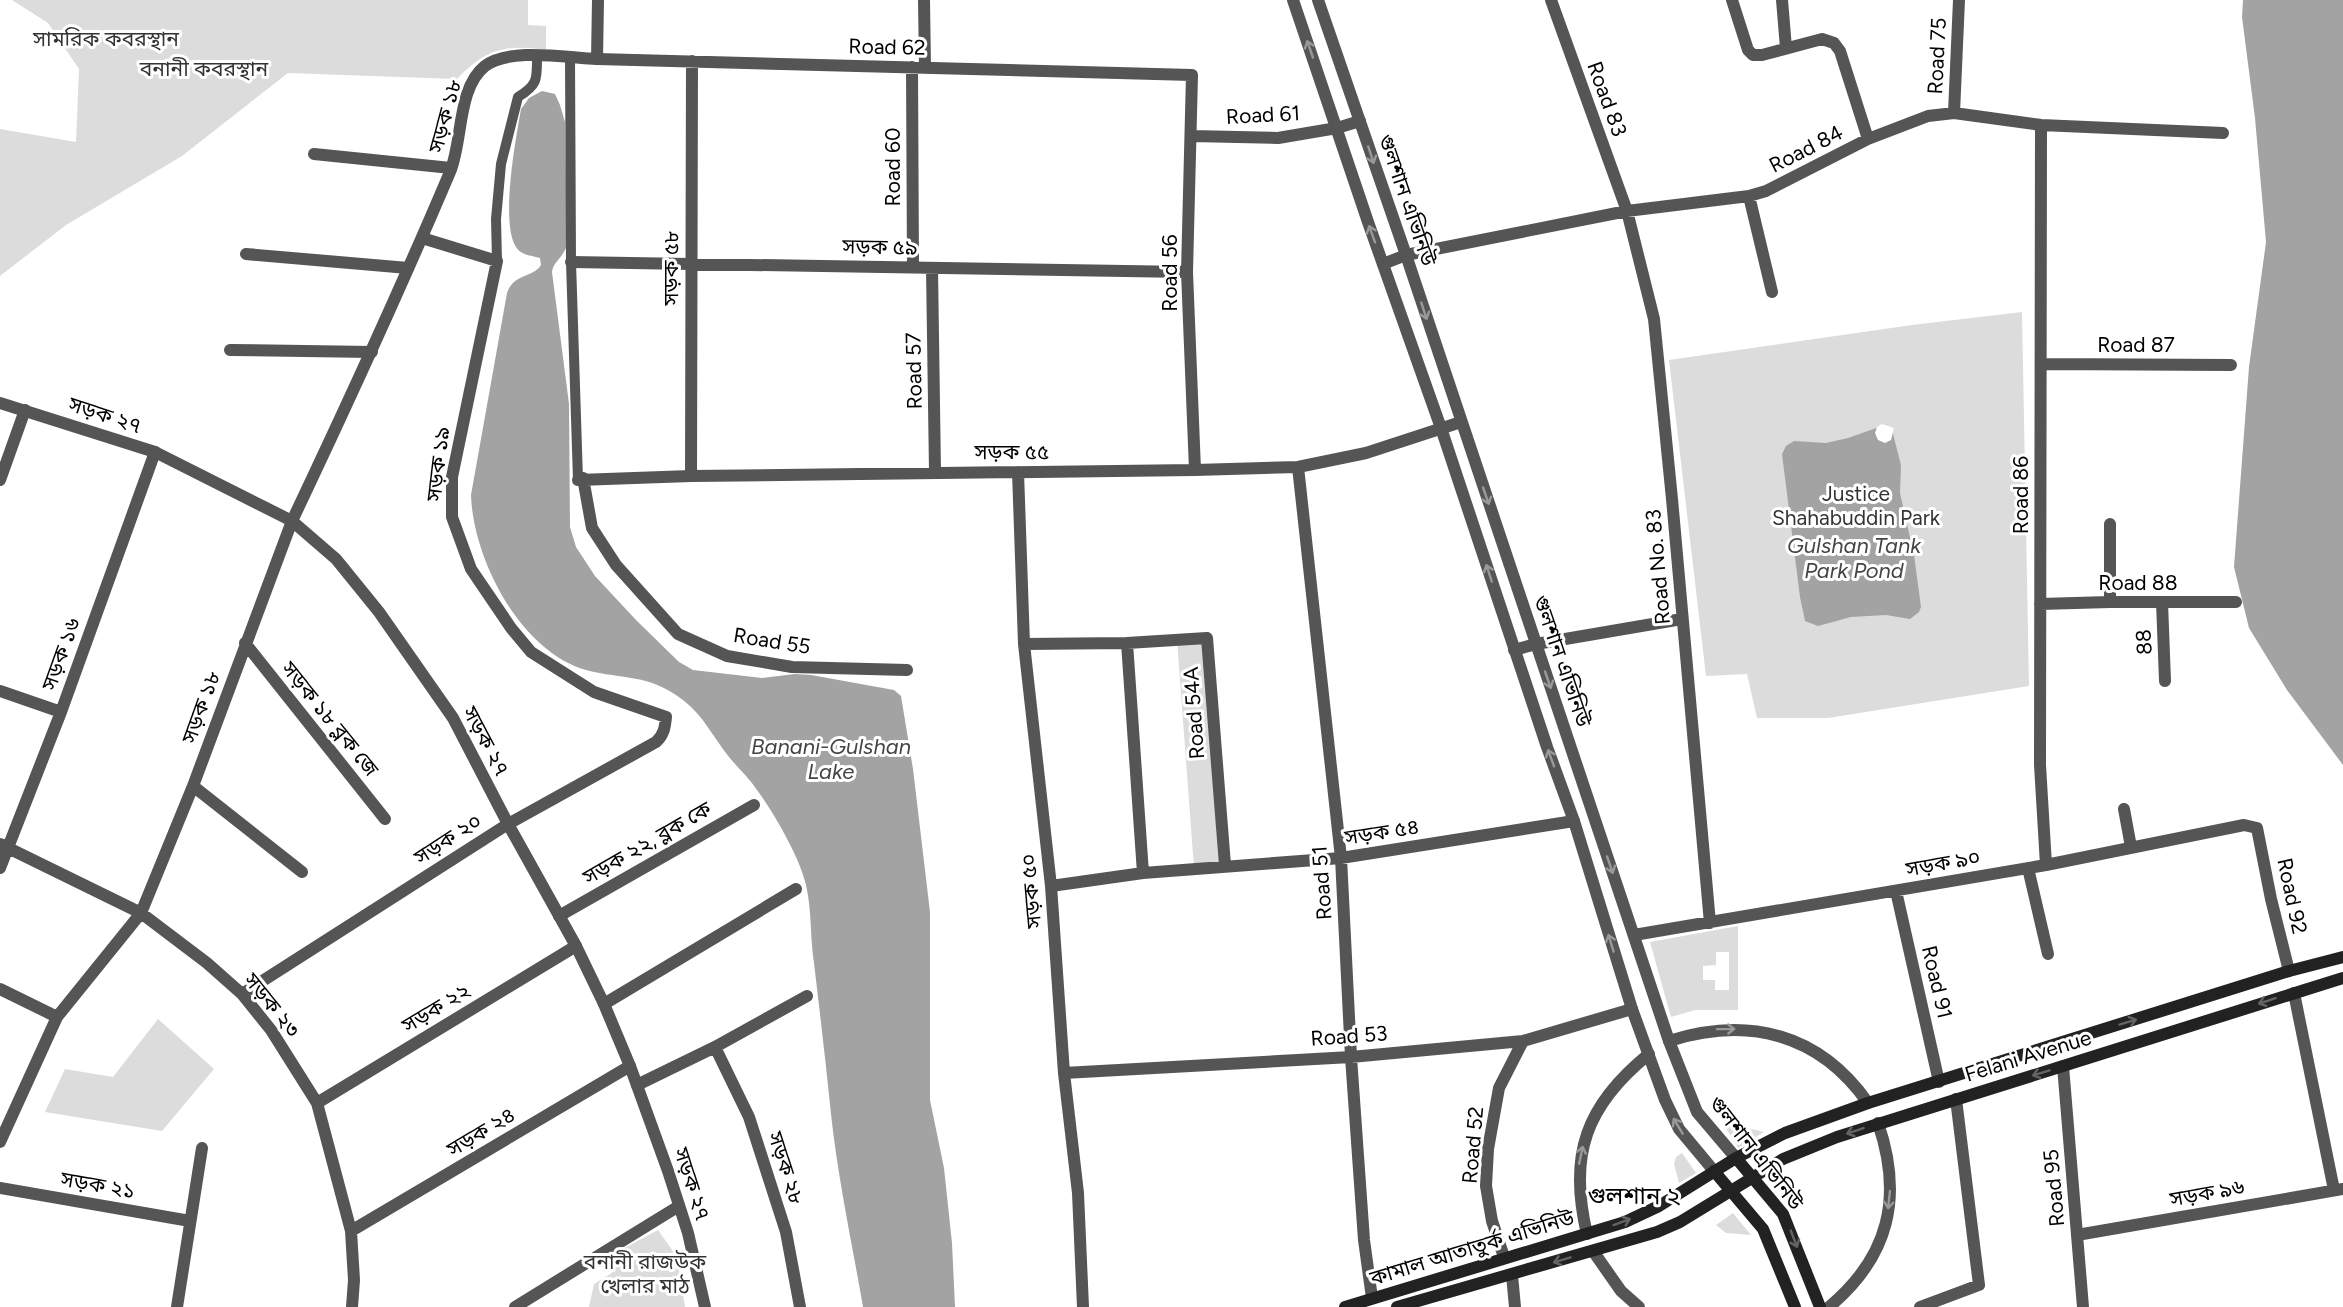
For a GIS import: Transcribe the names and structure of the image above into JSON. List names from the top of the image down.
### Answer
{
  "streets": {
    "main road": ["গুলশান এভিনিউ", "Felani Avenue", "কামাল আতাতুর্ক এভিনিউ"],
    "street": [
      "Road 62",
      "Road 75",
      "Road 83",
      "Road 61",
      "সড়ক ১৮",
      "Road 84",
      "Road 60",
      "সড়ক ৫৯",
      "সড়ক ৫৮",
      "Road 56",
      "Road 87",
      "Road 57",
      "সড়ক ২৭",
      "সড়ক ৫৫",
      "সড়ক ১৯",
      "Road 86",
      "Road No. 83",
      "Road 88",
      "Road 55",
      "88",
      "সড়ক ১৬",
      "Road 54A",
      "সড়ক ১৮ ব্লক জে",
      "সড়ক ৫৪",
      "সড়ক ২০",
      "সড়ক ২২, ব্লক কে",
      "সড়ক ৯০",
      "Road 51",
      "সড়ক ৫০",
      "Road 92",
      "Road 91",
      "সড়ক ২৩",
      "সড়ক ২২",
      "Road 53",
      "সড়ক ২৪",
      "Road 52",
      "সড়ক ২৮",
      "সড়ক ২১",
      "Road 95",
      "সড়ক ৯৬"
    ]
  },
  "crossings": [
    ["Road 62", "সড়ক ১৮"],
    ["Road 62", "Road 60"],
    ["Road 62", "সড়ক ৫৮"],
    ["Road 62", "Road 56"],
    ["Road 75", "Road 84"],
    ["Road 83", "Road 84"],
    ["Road 83", "Road No. 83"],
    ["Road 61", "গুলশান এভিনিউ"],
    ["Road 61", "Road 56"],
    ["সড়ক ১৮", "সড়ক ২৭"],
    ["সড়ক ১৮", "সড়ক ১৮ ব্লক জে"],
    ["সড়ক ১৮", "সড়ক ২৩"],
    ["Road 84", "গুলশান এভিনিউ"],
    ["Road 84", "Road 86"],
    ["Road 84", "Road No. 83"],
    ["Road 60", "সড়ক ৫৯"],
    ["গুলশান এভিনিউ", "সড়ক ৫৫"],
    ["গুলশান এভিনিউ", "সড়ক ৫৪"],
    ["গুলশান এভিনিউ", "সড়ক ৯০"],
    ["গুলশান এভিনিউ", "Road 53"],
    ["গুলশান এভিনিউ", "Felani Avenue"],
    ["গুলশান এভিনিউ", "কামাল আতাতুর্ক এভিনিউ"],
    ["সড়ক ৫৯", "সড়ক ৫৮"],
    ["সড়ক ৫৯", "Road 56"],
    ["সড়ক ৫৯", "Road 57"],
    ["সড়ক ৫৮", "সড়ক ৫৫"],
    ["Road 56", "সড়ক ৫৫"],
    ["Road 87", "Road 86"],
    ["Road 57", "সড়ক ৫৫"],
    ["সড়ক ২৭", "সড়ক ১৬"],
    ["সড়ক ২৭", "সড়ক ২০"],
    ["সড়ক ২৭", "সড়ক ২২, ব্লক কে"],
    ["সড়ক ২৭", "সড়ক ২২"],
    ["সড়ক ২৭", "সড়ক ২৪"],
    ["সড়ক ৫৫", "Road 55"],
    ["সড়ক ৫৫", "Road 51"],
    ["সড়ক ৫৫", "সড়ক ৫০"],
    ["সড়ক ১৯", "সড়ক ২০"],
    ["Road 86", "Road 88"],
    ["Road 86", "সড়ক ৯০"],
    ["Road No. 83", "সড়ক ৯০"],
    ["Road 88", "88"],
    ["সড়ক ১৬", "সড়ক ২৩"],
    ["Road 54A", "সড়ক ৫৪"],
    ["Road 54A", "সড়ক ৫০"],
    ["সড়ক ৫৪", "Road 51"],
    ["সড়ক ৫৪", "সড়ক ৫০"],
    ["সড়ক ২০", "সড়ক ২৩"],
    ["সড়ক ৯০", "Road 92"],
    ["সড়ক ৯০", "Road 91"],
    ["Road 51", "Road 53"],
    ["Road 51", "কামাল আতাতুর্ক এভিনিউ"],
    ["সড়ক ৫০", "Road 53"],
    ["Road 92", "Felani Avenue"],
    ["Road 91", "Felani Avenue"],
    ["সড়ক ২৩", "সড়ক ২২"],
    ["সড়ক ২৩", "সড়ক ২৪"],
    ["Road 53", "Road 52"],
    ["Felani Avenue", "Road 95"],
    ["Felani Avenue", "কামাল আতাতুর্ক এভিনিউ"],
    ["Road 52", "কামাল আতাতুর্ক এভিনিউ"],
    ["Road 95", "সড়ক ৯৬"]
  ],
  "districts": ["গুলশান ২"],
  "water": ["Gulshan Tank Park Pond", "Banani-Gulshan Lake"],
  "parks": [
    "সামরিক কবরস্থান",
    "বনানী কবরস্থান",
    "Justice Shahabuddin Park",
    "বনানী রাজউক খেলার মাঠ"
  ]
}
